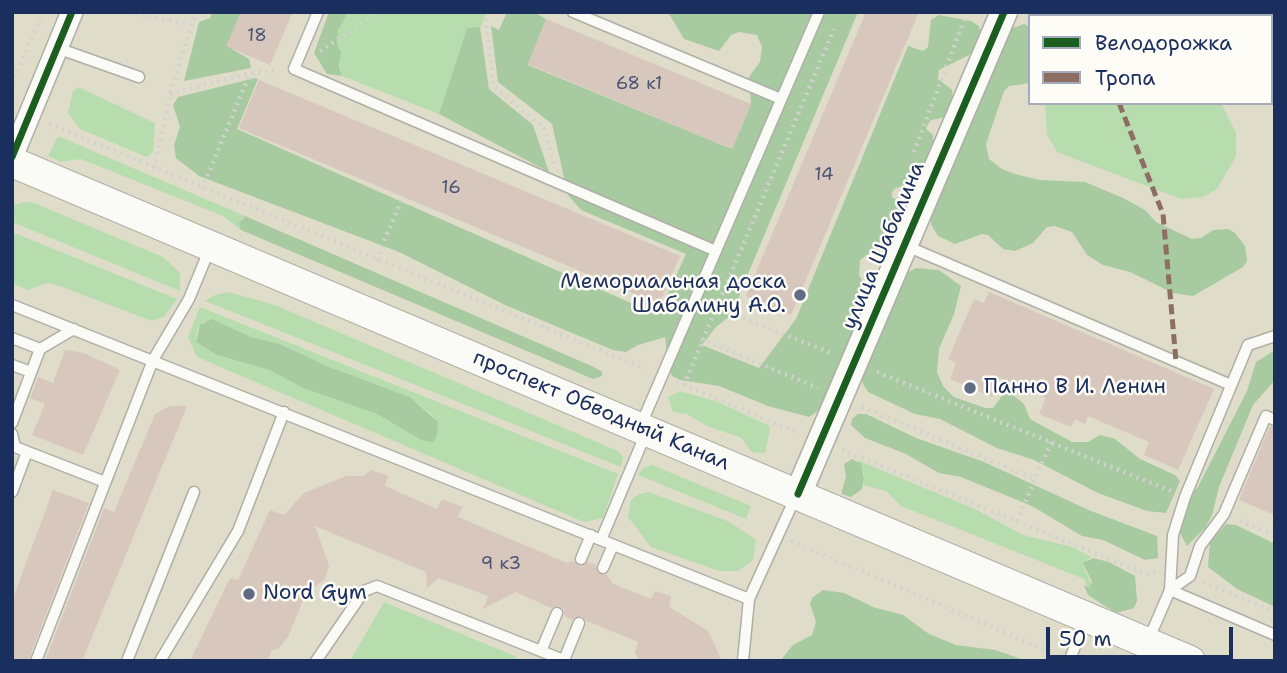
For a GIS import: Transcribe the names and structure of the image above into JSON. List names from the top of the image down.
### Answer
{
  "streets": {
    "main road": ["проспект Обводный Канал"],
    "street": ["улица Шабалина"]
  },
  "crossings": [
    ["улица Шабалина", "проспект Обводный Канал"]
  ],
  "places": ["Мемориальная доска Шабалину А.О.", "Панно В И. Ленин", "Nord Gym"],
  "house_numbers": [
    "18",
    "68 к1",
    "14",
    "16",
    "9 к3"
  ],
  "legend": ["Велодорожка", "Тропа"],
  "scale_bar": "50 m"
}
